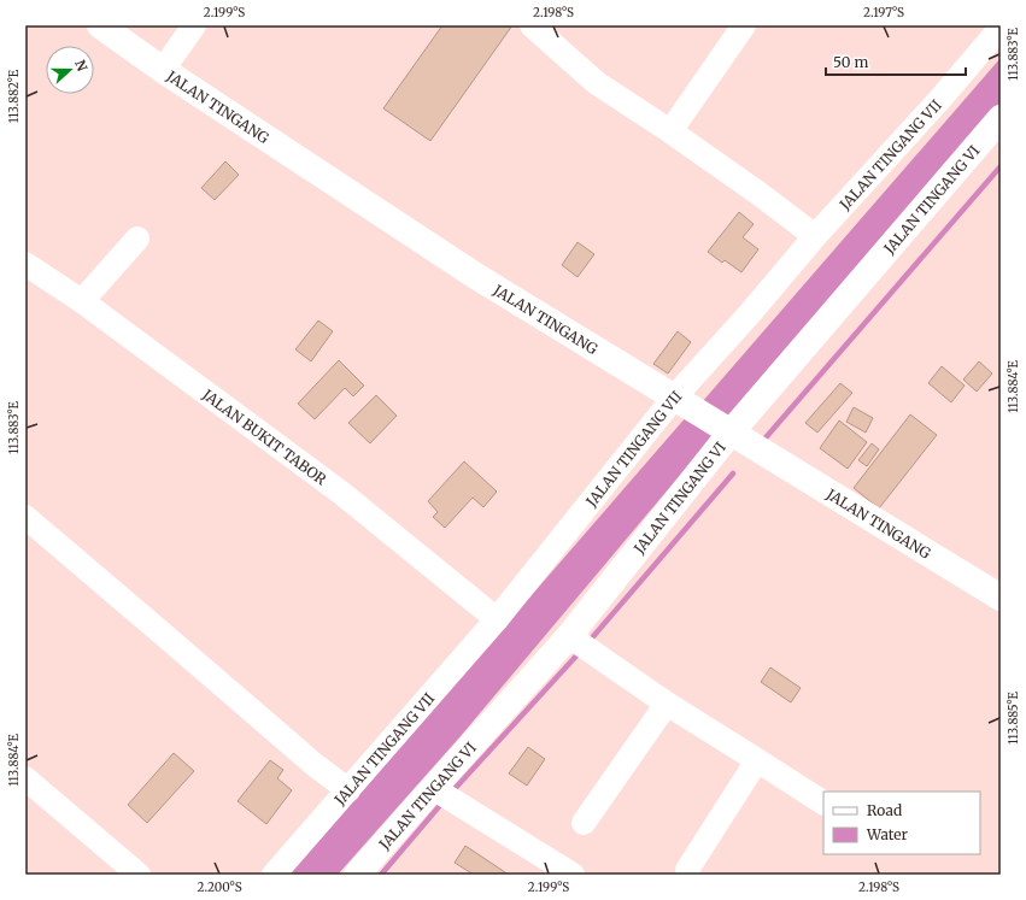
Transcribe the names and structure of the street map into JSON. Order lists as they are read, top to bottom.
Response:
{
  "streets": {
    "main road": ["JALAN TINGANG", "JALAN TINGANG VI"],
    "street": ["JALAN TINGANG VII", "JALAN BUKIT TABOR"]
  },
  "crossings": [
    ["JALAN TINGANG", "JALAN TINGANG VII"],
    ["JALAN TINGANG", "JALAN TINGANG VI"],
    ["JALAN TINGANG VII", "JALAN BUKIT TABOR"]
  ],
  "legend": ["Road", "Water"],
  "scale_bar": "50 m",
  "north": "right",
  "coordinates": [
    "2.199°S",
    "2.198°S",
    "2.197°S",
    "113.883°E",
    "113.882°E",
    "113.884°E",
    "113.885°E",
    "2.200°S"
  ]
}
